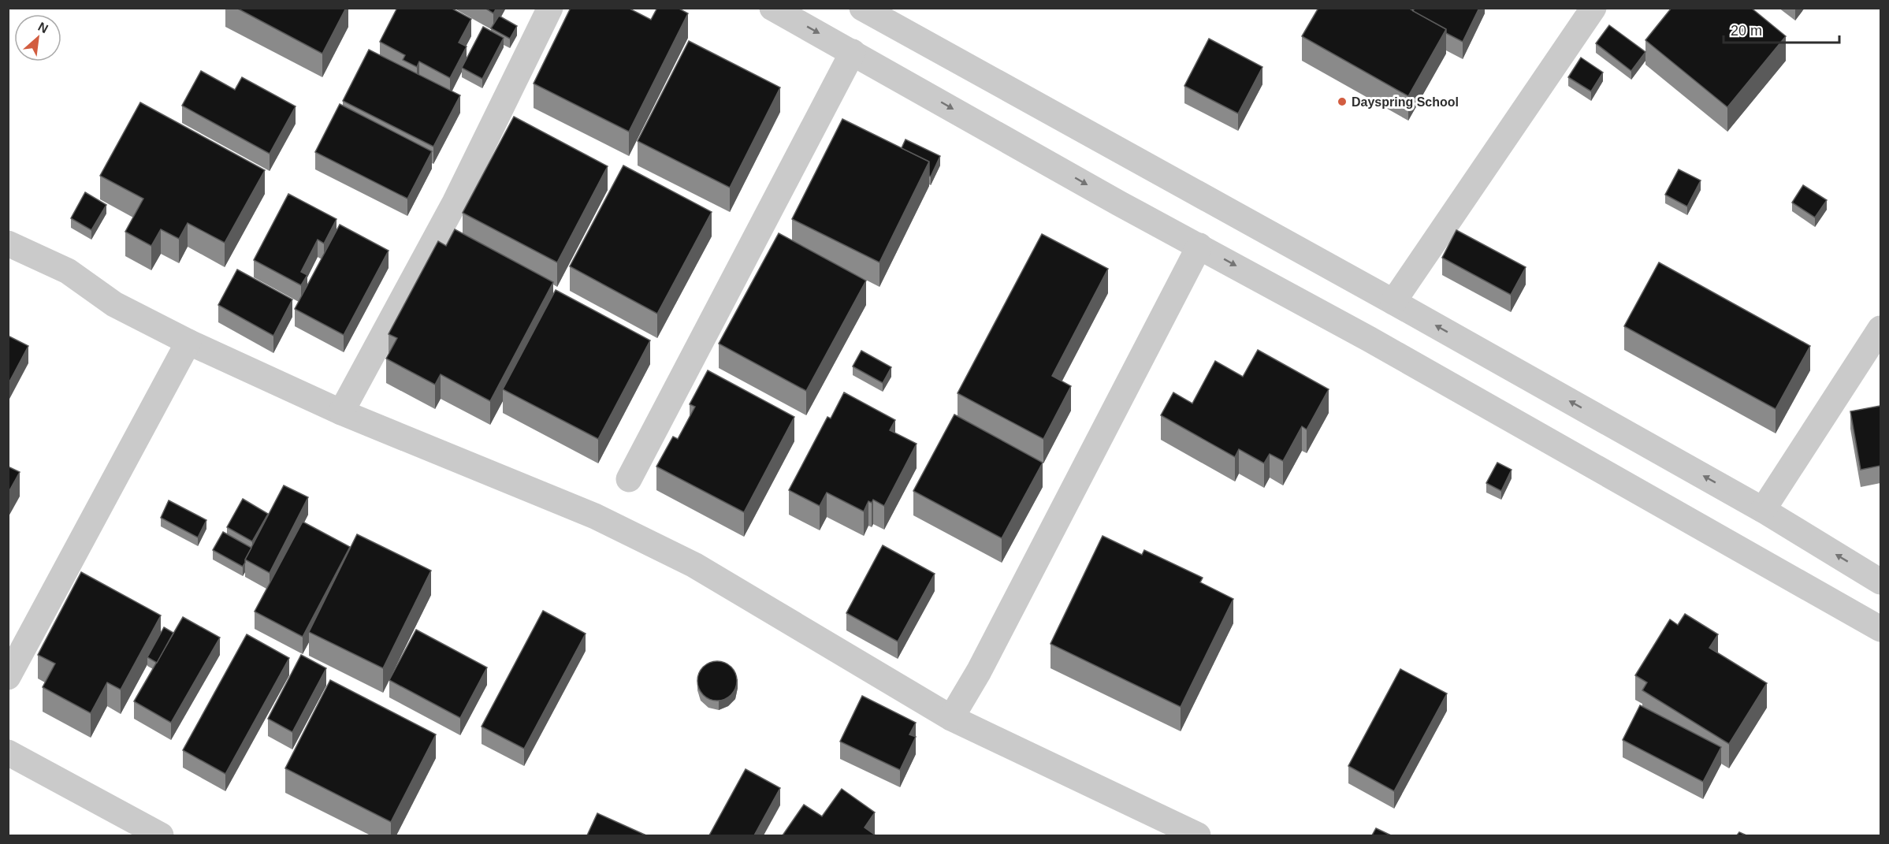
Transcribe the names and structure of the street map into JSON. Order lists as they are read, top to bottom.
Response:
{
  "places": ["Dayspring School"],
  "scale_bar": "20 m",
  "north": "top right"
}
